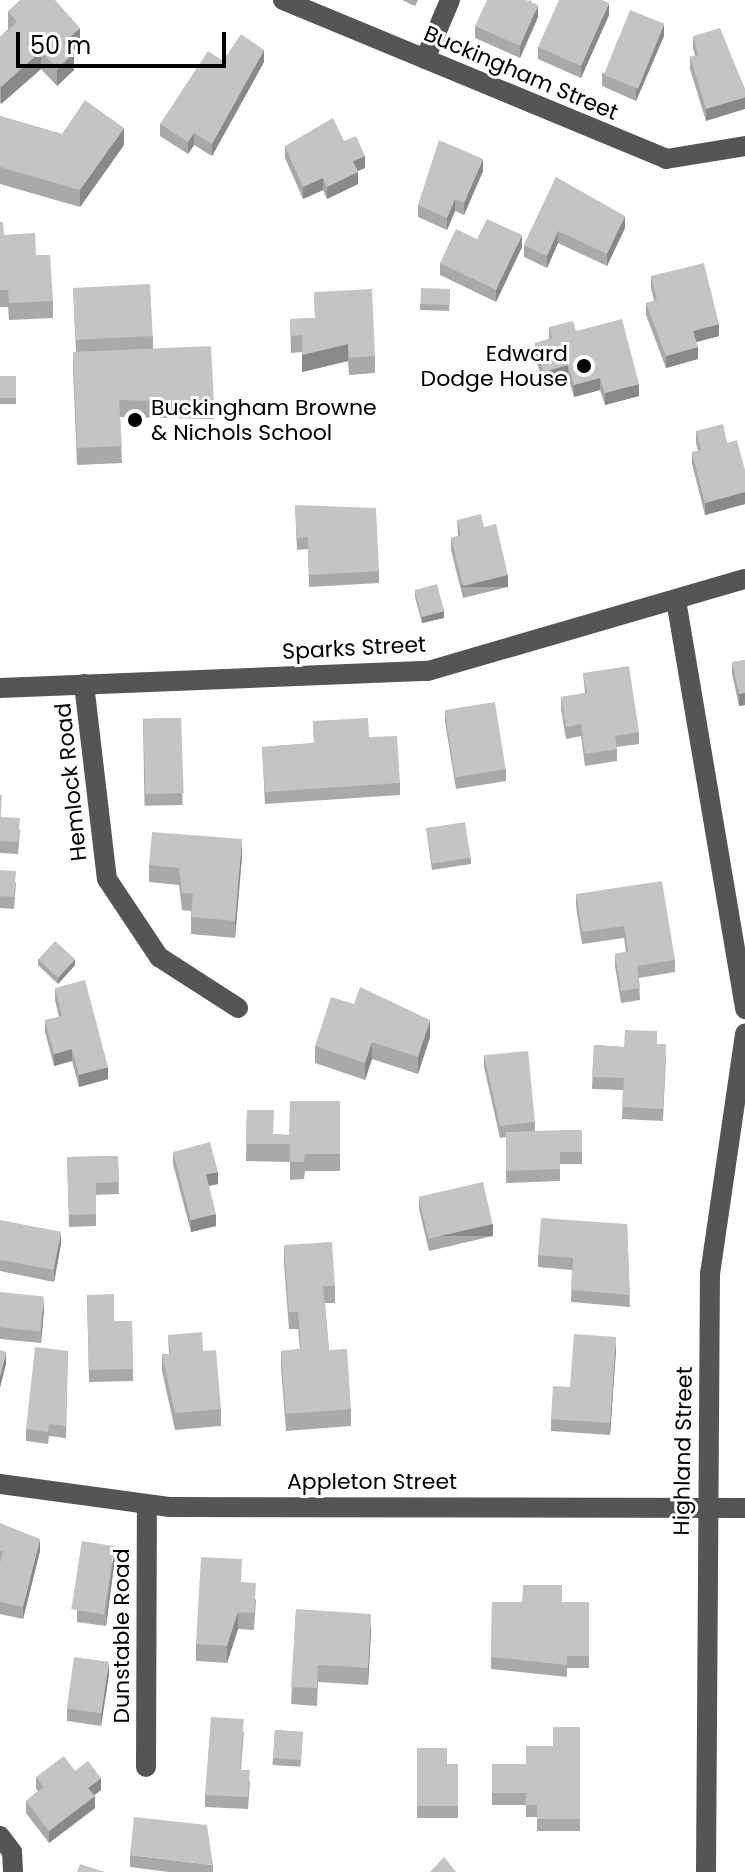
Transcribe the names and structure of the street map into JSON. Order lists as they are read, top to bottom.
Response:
{
  "streets": {
    "street": [
      "Buckingham Street",
      "Sparks Street",
      "Hemlock Road",
      "Highland Street",
      "Appleton Street",
      "Dunstable Road"
    ]
  },
  "crossings": [
    ["Sparks Street", "Hemlock Road"],
    ["Highland Street", "Appleton Street"],
    ["Appleton Street", "Dunstable Road"]
  ],
  "places": ["Edward Dodge House", "Buckingham Browne & Nichols School"],
  "scale_bar": "50 m"
}
